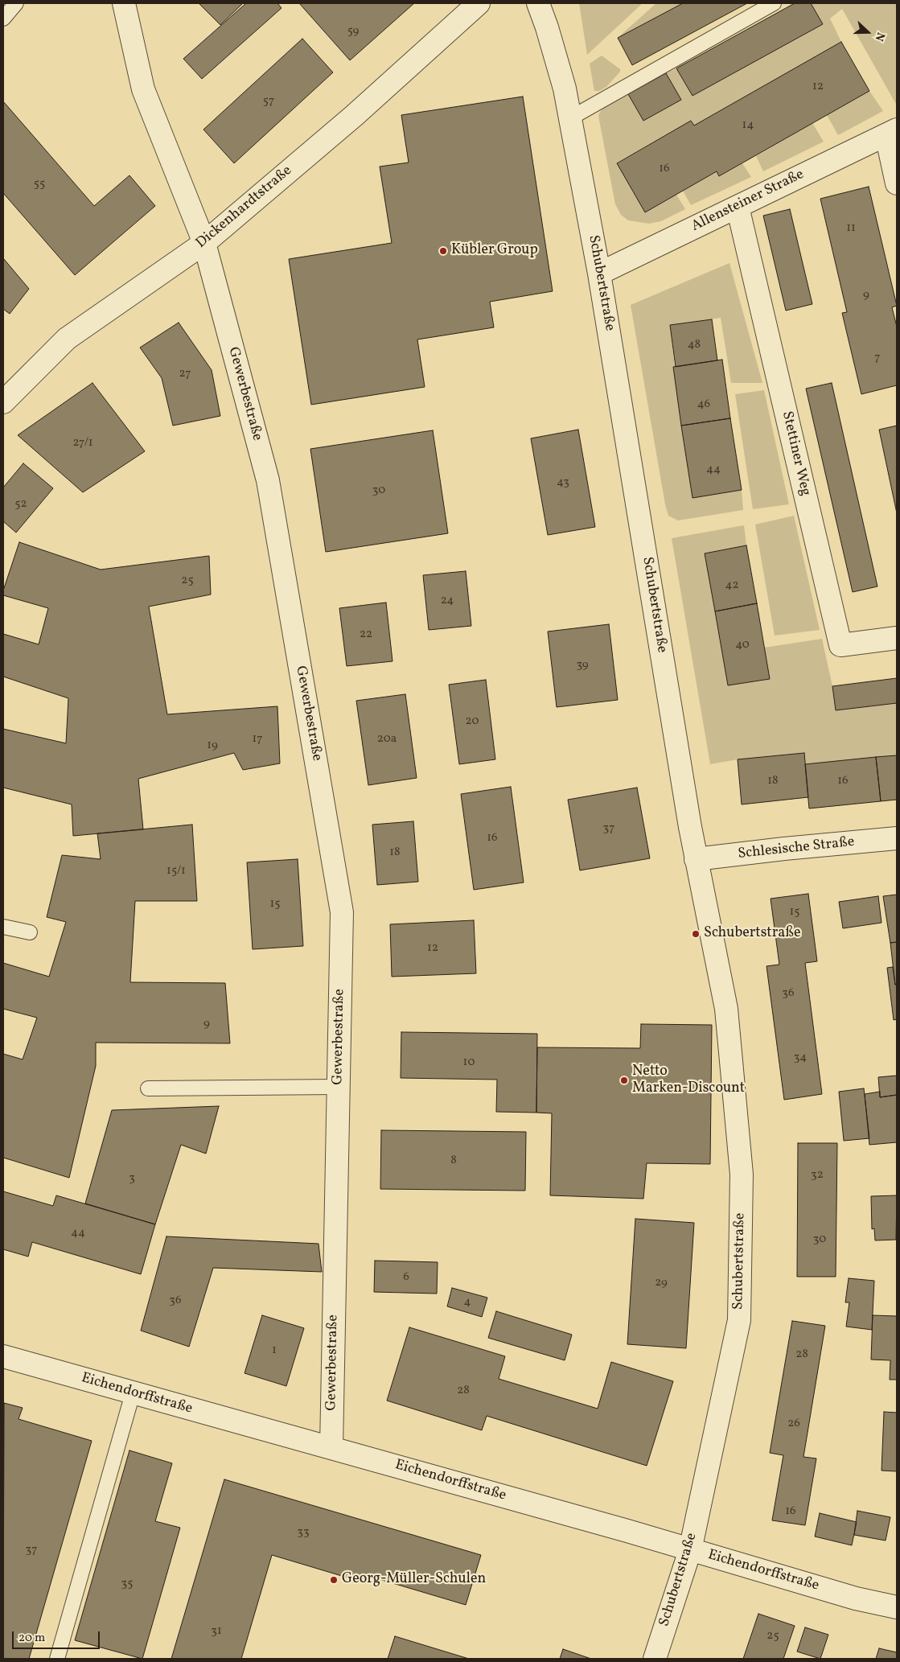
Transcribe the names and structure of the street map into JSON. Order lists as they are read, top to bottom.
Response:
{
  "streets": {
    "street": [
      "Allensteiner Straße",
      "Dickenhardtstraße",
      "Schubertstraße",
      "Gewerbestraße",
      "Stettiner Weg",
      "Schlesische Straße",
      "Eichendorffstraße"
    ]
  },
  "crossings": [
    ["Allensteiner Straße", "Schubertstraße"],
    ["Allensteiner Straße", "Stettiner Weg"],
    ["Dickenhardtstraße", "Gewerbestraße"],
    ["Schubertstraße", "Schlesische Straße"],
    ["Schubertstraße", "Eichendorffstraße"],
    ["Gewerbestraße", "Eichendorffstraße"]
  ],
  "places": [
    "Kübler Group",
    "Schubertstraße",
    "Netto Marken-Discount",
    "Georg-Müller-Schulen"
  ],
  "house_numbers": [
    "59",
    "12",
    "57",
    "14",
    "16",
    "55",
    "11",
    "9",
    "48",
    "7",
    "27",
    "46",
    "27/1",
    "44",
    "43",
    "30",
    "52",
    "25",
    "42",
    "24",
    "22",
    "40",
    "39",
    "20",
    "17",
    "20a",
    "19",
    "18",
    "16",
    "37",
    "16",
    "18",
    "15/1",
    "15",
    "15",
    "12",
    "36",
    "9",
    "34",
    "10",
    "8",
    "32",
    "3",
    "44",
    "30",
    "6",
    "29",
    "36",
    "4",
    "1",
    "28",
    "28",
    "26",
    "16",
    "33",
    "37",
    "35",
    "31",
    "25"
  ],
  "scale_bar": "20 m",
  "north": "right"
}
